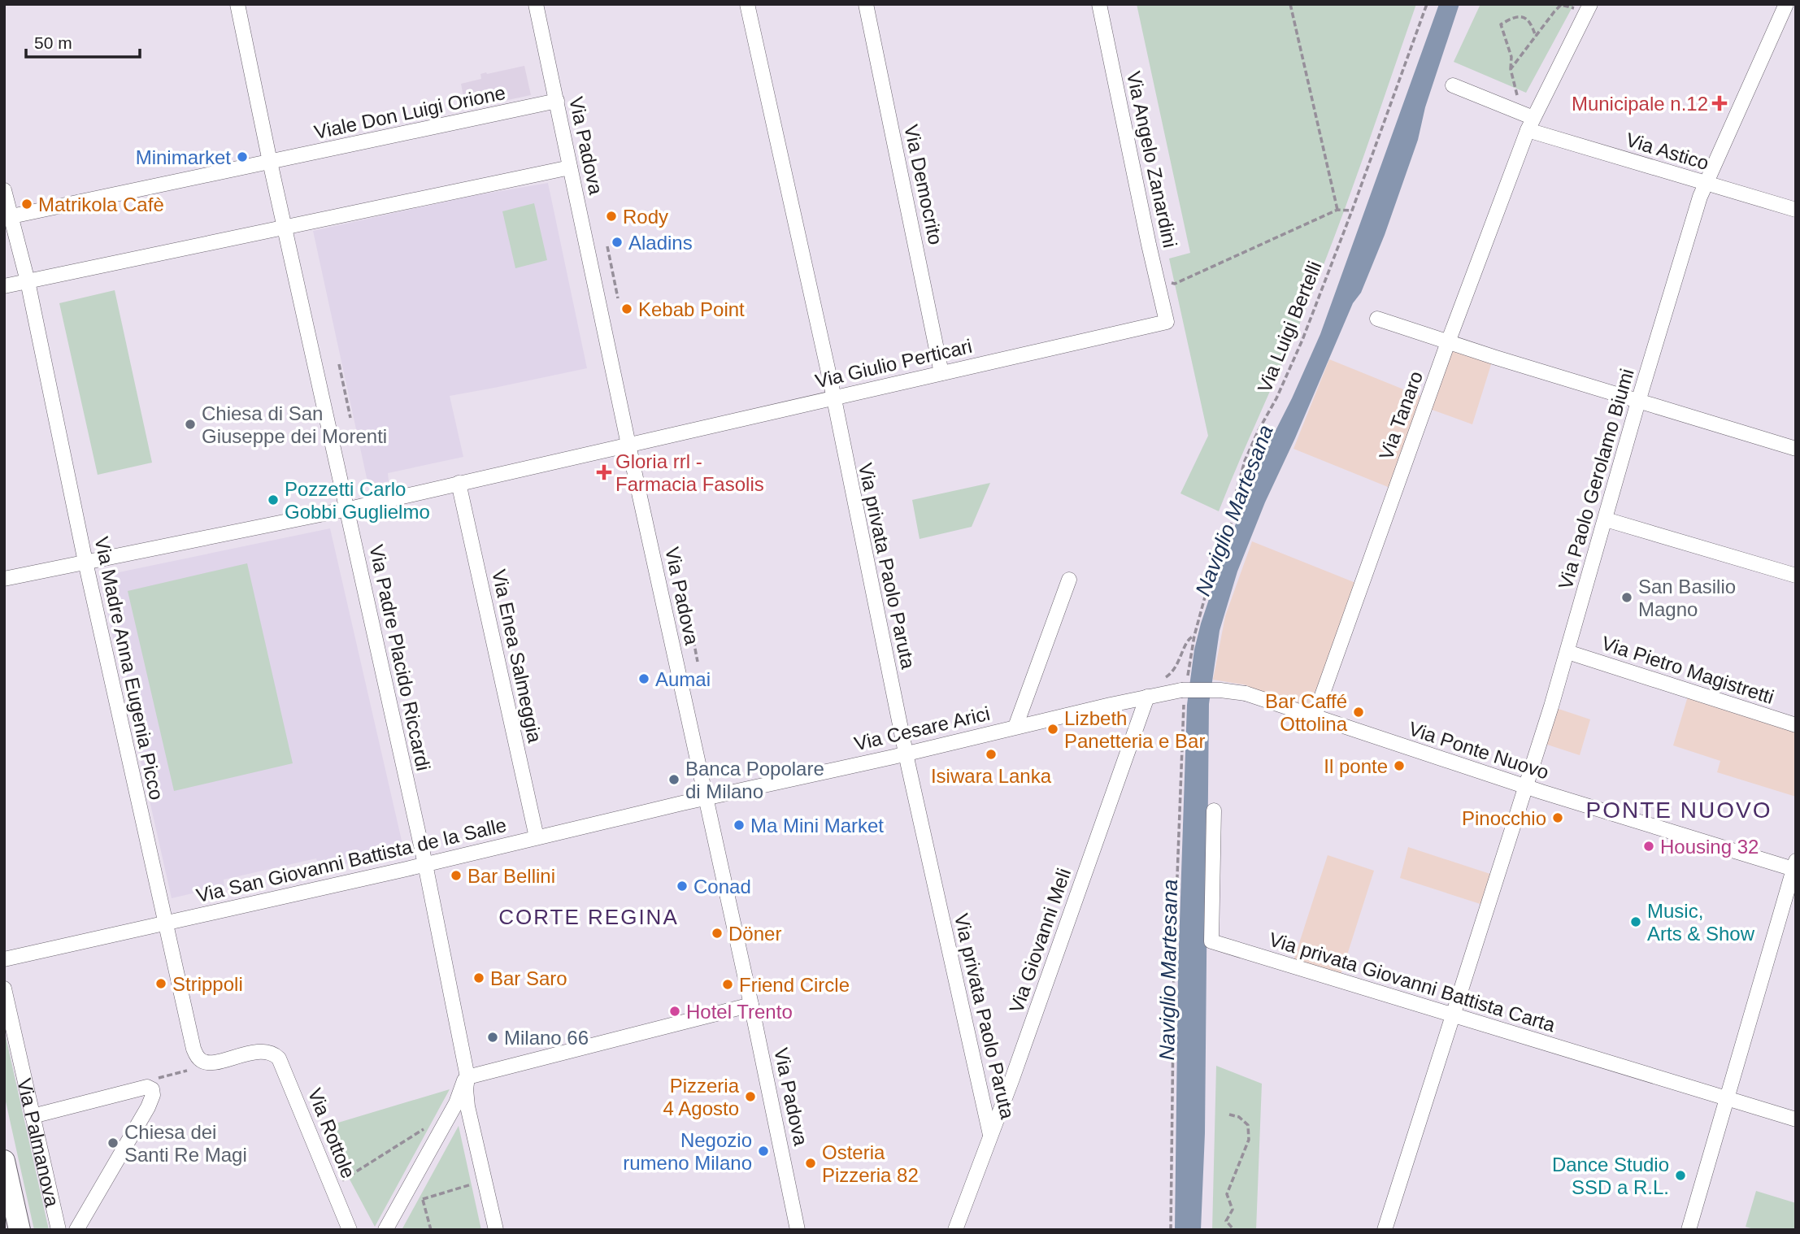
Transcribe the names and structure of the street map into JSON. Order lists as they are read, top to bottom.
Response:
{
  "streets": {
    "highway": ["Via Palmanova"],
    "street": [
      "Viale Don Luigi Orione",
      "Via Padova",
      "Via Astico",
      "Via Angelo Zanardini",
      "Via Democrito",
      "Via Giulio Perticari",
      "Via Tanaro",
      "Via Paolo Gerolamo Biumi",
      "Via privata Paolo Paruta",
      "Via Enea Salmeggia",
      "Via Padre Placido Riccardi",
      "Via Madre Anna Eugenia Picco",
      "Via Pietro Magistretti",
      "Via Cesare Arici",
      "Via Ponte Nuovo",
      "Via San Giovanni Battista de la Salle",
      "Via Giovanni Meli",
      "Via privata Giovanni Battista Carta",
      "Via Rottole"
    ],
    "path": ["Via Luigi Bertelli"]
  },
  "crossings": [
    ["Viale Don Luigi Orione", "Via Padova"],
    ["Via Padova", "Via Giulio Perticari"],
    ["Via Padova", "Via Cesare Arici"],
    ["Via Padova", "Via San Giovanni Battista de la Salle"],
    ["Via Astico", "Via Tanaro"],
    ["Via Astico", "Via Paolo Gerolamo Biumi"],
    ["Via Angelo Zanardini", "Via Giulio Perticari"],
    ["Via Democrito", "Via Giulio Perticari"],
    ["Via Giulio Perticari", "Via privata Paolo Paruta"],
    ["Via Giulio Perticari", "Via Enea Salmeggia"],
    ["Via Giulio Perticari", "Via Padre Placido Riccardi"],
    ["Via Giulio Perticari", "Via Madre Anna Eugenia Picco"],
    ["Via Tanaro", "Via Ponte Nuovo"],
    ["Via Paolo Gerolamo Biumi", "Via Pietro Magistretti"],
    ["Via Paolo Gerolamo Biumi", "Via Ponte Nuovo"],
    ["Via Paolo Gerolamo Biumi", "Via privata Giovanni Battista Carta"],
    ["Via privata Paolo Paruta", "Via Cesare Arici"],
    ["Via privata Paolo Paruta", "Via Giovanni Meli"],
    ["Via Enea Salmeggia", "Via San Giovanni Battista de la Salle"],
    ["Via Padre Placido Riccardi", "Via San Giovanni Battista de la Salle"],
    ["Via Madre Anna Eugenia Picco", "Via San Giovanni Battista de la Salle"],
    ["Via Madre Anna Eugenia Picco", "Via Rottole"],
    ["Via Cesare Arici", "Via Ponte Nuovo"],
    ["Via Cesare Arici", "Via San Giovanni Battista de la Salle"],
    ["Via Cesare Arici", "Via Giovanni Meli"],
    ["Via Ponte Nuovo", "Via Giovanni Meli"]
  ],
  "districts": ["PONTE NUOVO", "CORTE REGINA"],
  "water": ["Naviglio Martesana"],
  "places": {
    "health": ["Municipale n.12", "Gloria rrl - Farmacia Fasolis"],
    "other": [
      "Minimarket",
      "Matrikola Cafè",
      "Rody",
      "Aladins",
      "Kebab Point",
      "Chiesa di San Giuseppe dei Morenti",
      "Pozzetti Carlo Gobbi Guglielmo",
      "San Basilio Magno",
      "Aumai",
      "Bar Caffé Ottolina",
      "Lizbeth Panetteria e Bar",
      "Isiwara Lanka",
      "Il ponte",
      "Banca Popolare di Milano",
      "Pinocchio",
      "Ma Mini Market",
      "Housing 32",
      "Bar Bellini",
      "Conad",
      "Music, Arts & Show",
      "Döner",
      "Bar Saro",
      "Strippoli",
      "Friend Circle",
      "Hotel Trento",
      "Milano 66",
      "Pizzeria 4 Agosto",
      "Chiesa dei Santi Re Magi",
      "Negozio rumeno Milano",
      "Osteria Pizzeria 82",
      "Dance Studio SSD a R.L."
    ]
  },
  "scale_bar": "50 m"
}
